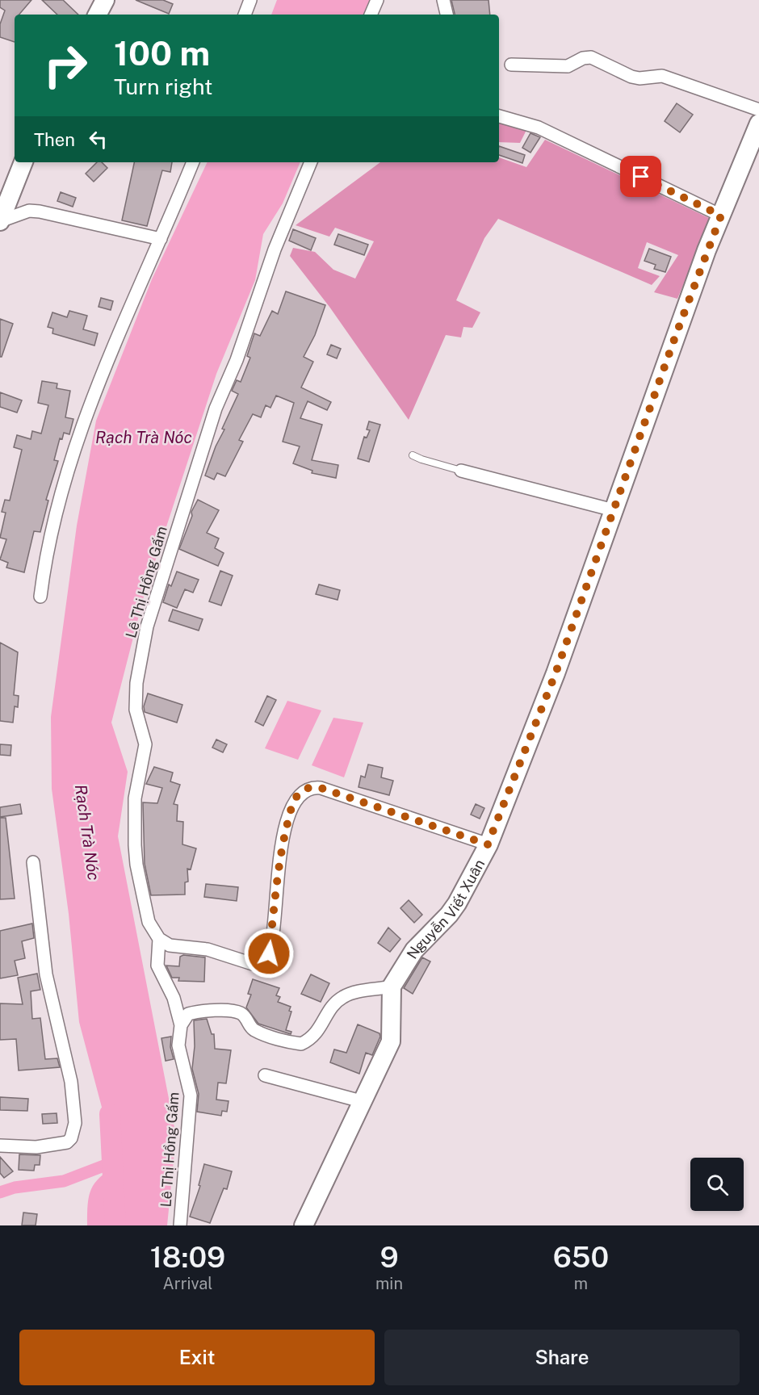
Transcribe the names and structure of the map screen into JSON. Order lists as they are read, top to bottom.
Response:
{
  "streets": {
    "street": ["Lê Thị Hồng Gấm", "Nguyễn Viết Xuân"]
  },
  "water": ["Rạch Trà Nóc"],
  "page": {
    "turn": ["100 m", "Turn right"],
    "then": "Then",
    "eta": [
      "18:09",
      "Arrival",
      "9",
      "min",
      "650",
      "m"
    ],
    "buttons": ["Exit", "Share"]
  }
}
